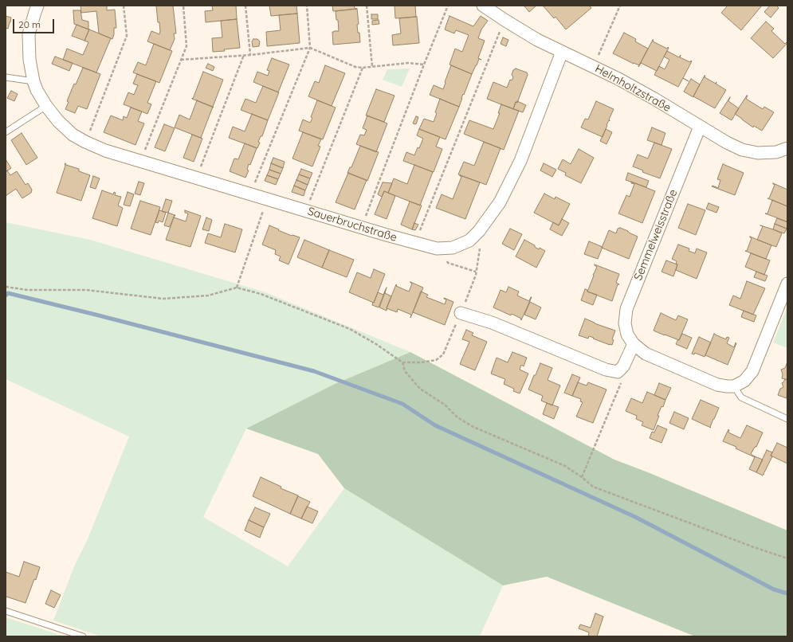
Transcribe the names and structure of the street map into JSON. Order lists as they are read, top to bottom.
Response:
{
  "streets": {
    "street": ["Helmholtzstraße", "Sauerbruchstraße", "Semmelweisstraße"]
  },
  "crossings": [
    ["Helmholtzstraße", "Sauerbruchstraße"],
    ["Helmholtzstraße", "Semmelweisstraße"]
  ],
  "scale_bar": "20 m"
}
